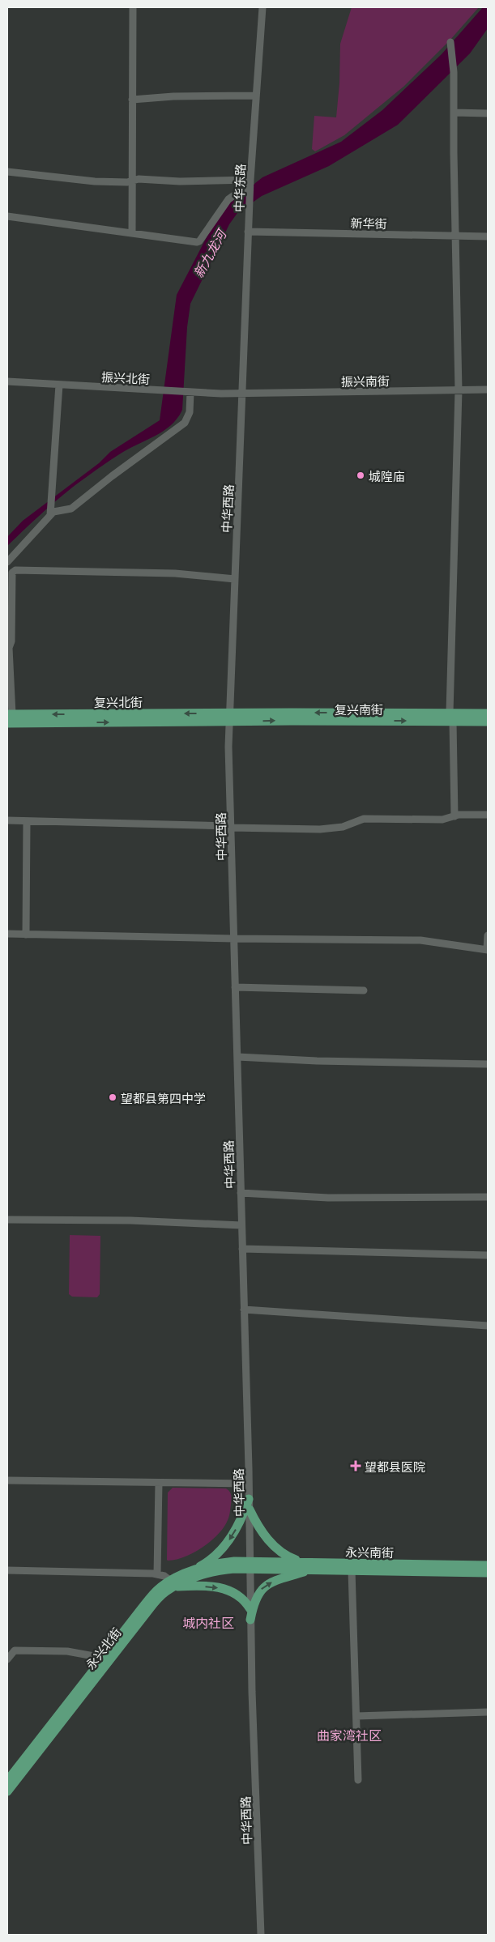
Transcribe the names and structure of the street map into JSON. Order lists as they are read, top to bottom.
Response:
{
  "streets": {
    "main road": [
      "复兴北街",
      "复兴南街",
      "永兴南街",
      "永兴北街"
    ],
    "street": [
      "中华东路",
      "新华街",
      "振兴北街",
      "振兴南街",
      "中华西路"
    ]
  },
  "crossings": [
    ["中华东路", "新华街"],
    ["中华东路", "振兴北街"],
    ["中华东路", "振兴南街"],
    ["中华东路", "中华西路"],
    ["振兴北街", "振兴南街"],
    ["振兴北街", "中华西路"],
    ["振兴南街", "中华西路"],
    ["中华西路", "复兴北街"],
    ["中华西路", "复兴南街"],
    ["中华西路", "永兴南街"],
    ["中华西路", "永兴北街"],
    ["复兴北街", "复兴南街"],
    ["永兴南街", "永兴北街"]
  ],
  "districts": ["城内社区", "曲家湾社区"],
  "water": ["新九龙河"],
  "places": {
    "other": ["城隍庙", "望都县第四中学"],
    "health": ["望都县医院"]
  }
}
